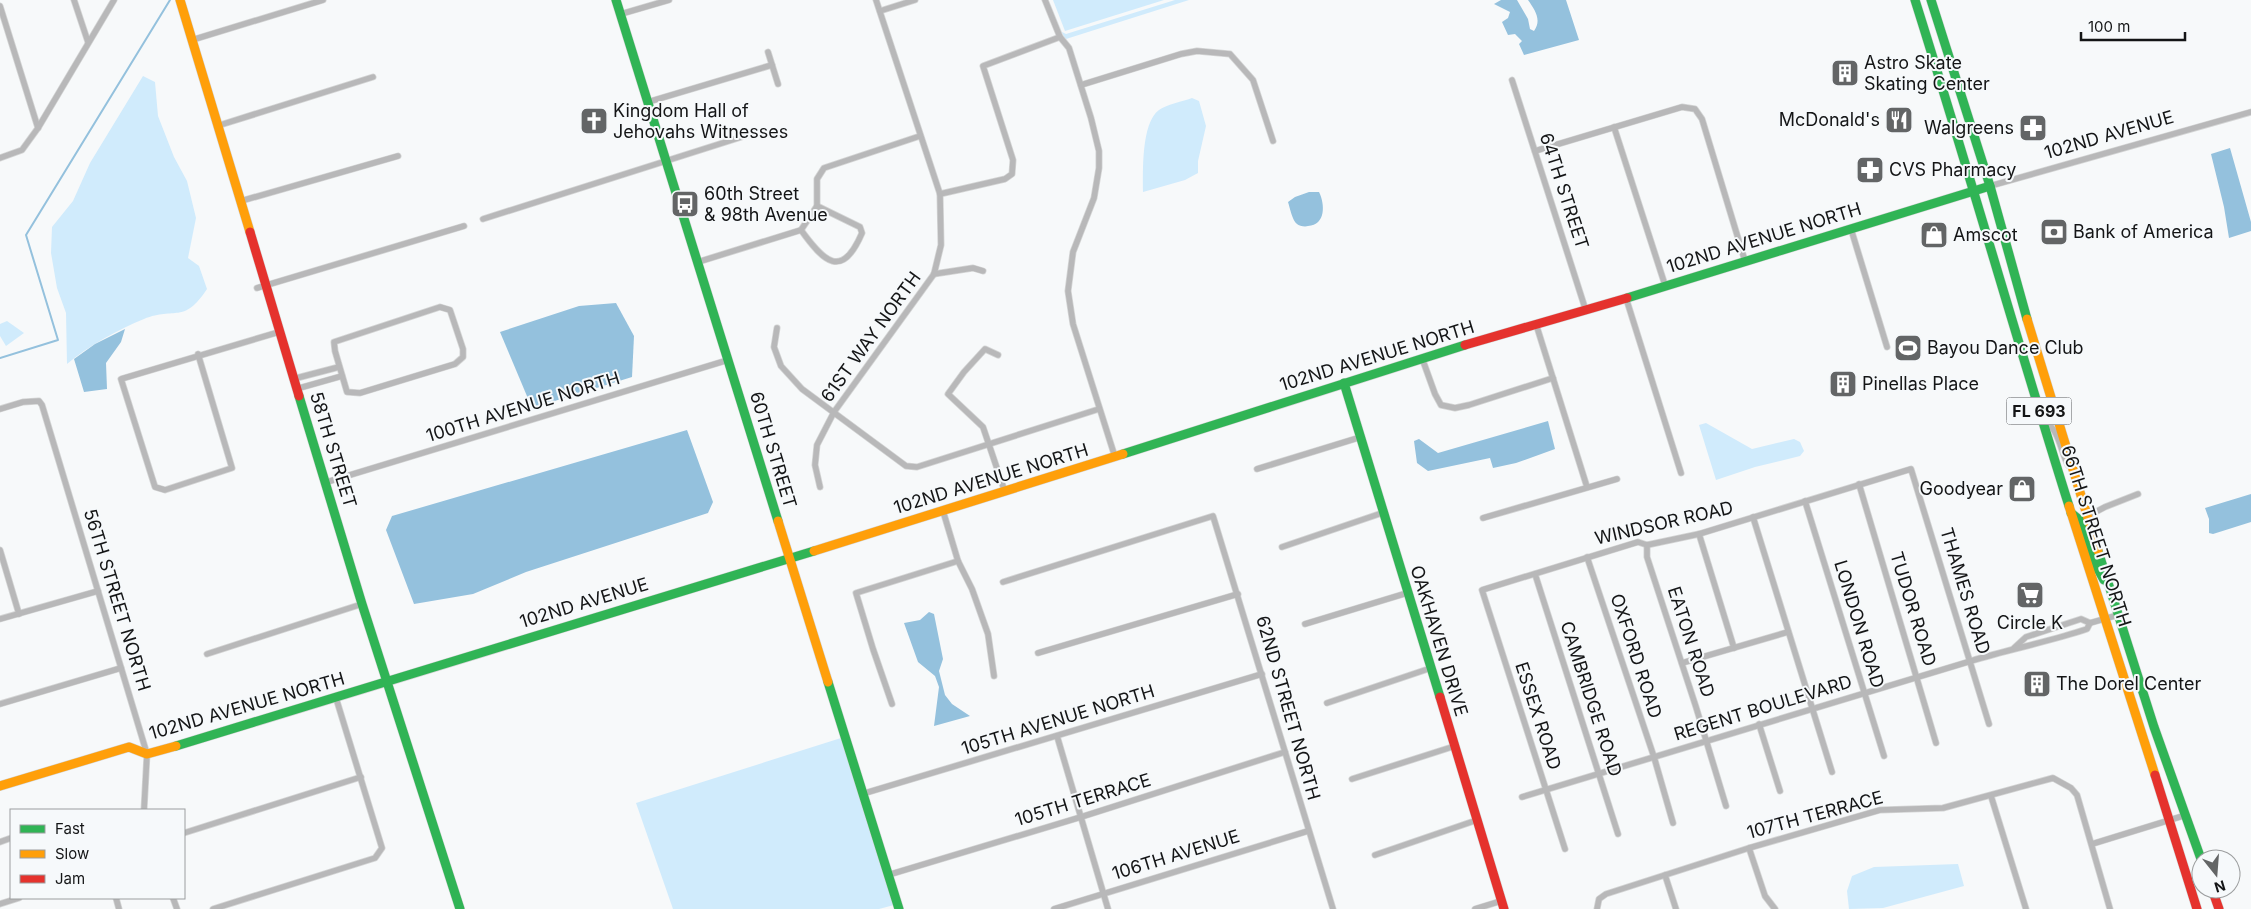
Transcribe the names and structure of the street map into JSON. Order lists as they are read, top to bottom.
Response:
{
  "streets": {
    "street": [
      "102ND AVENUE",
      "64TH STREET",
      "102ND AVENUE NORTH",
      "61ST WAY NORTH",
      "100TH AVENUE NORTH",
      "FL 693",
      "58TH STREET",
      "60TH STREET",
      "WINDSOR ROAD",
      "66TH STREET NORTH",
      "THAMES ROAD",
      "56TH STREET NORTH",
      "TUDOR ROAD",
      "LONDON ROAD",
      "OAKHAVEN DRIVE",
      "EATON ROAD",
      "OXFORD ROAD",
      "CAMBRIDGE ROAD",
      "62ND STREET NORTH",
      "REGENT BOULEVARD",
      "ESSEX ROAD",
      "105TH AVENUE NORTH",
      "105TH TERRACE",
      "107TH TERRACE",
      "106TH AVENUE"
    ]
  },
  "crossings": [
    ["102ND AVENUE", "102ND AVENUE NORTH"],
    ["102ND AVENUE", "58TH STREET"],
    ["102ND AVENUE", "60TH STREET"],
    ["102ND AVENUE", "66TH STREET NORTH"],
    ["64TH STREET", "102ND AVENUE NORTH"],
    ["102ND AVENUE NORTH", "58TH STREET"],
    ["102ND AVENUE NORTH", "60TH STREET"],
    ["102ND AVENUE NORTH", "66TH STREET NORTH"],
    ["102ND AVENUE NORTH", "56TH STREET NORTH"],
    ["102ND AVENUE NORTH", "OAKHAVEN DRIVE"],
    ["100TH AVENUE NORTH", "58TH STREET"],
    ["100TH AVENUE NORTH", "60TH STREET"],
    ["60TH STREET", "105TH AVENUE NORTH"],
    ["60TH STREET", "105TH TERRACE"],
    ["WINDSOR ROAD", "THAMES ROAD"],
    ["WINDSOR ROAD", "TUDOR ROAD"],
    ["WINDSOR ROAD", "LONDON ROAD"],
    ["WINDSOR ROAD", "EATON ROAD"],
    ["WINDSOR ROAD", "OXFORD ROAD"],
    ["WINDSOR ROAD", "CAMBRIDGE ROAD"],
    ["WINDSOR ROAD", "ESSEX ROAD"],
    ["66TH STREET NORTH", "REGENT BOULEVARD"],
    ["THAMES ROAD", "REGENT BOULEVARD"],
    ["TUDOR ROAD", "REGENT BOULEVARD"],
    ["LONDON ROAD", "REGENT BOULEVARD"],
    ["EATON ROAD", "REGENT BOULEVARD"],
    ["OXFORD ROAD", "REGENT BOULEVARD"],
    ["CAMBRIDGE ROAD", "REGENT BOULEVARD"],
    ["62ND STREET NORTH", "105TH AVENUE NORTH"],
    ["62ND STREET NORTH", "105TH TERRACE"],
    ["62ND STREET NORTH", "106TH AVENUE"],
    ["REGENT BOULEVARD", "ESSEX ROAD"]
  ],
  "places": {
    "building": ["Astro Skate Skating Center", "Pinellas Place", "The Dorel Center"],
    "restaurant": ["McDonald's"],
    "church": ["Kingdom Hall of Jehovahs Witnesses"],
    "pharmacy": ["Walgreens", "CVS Pharmacy"],
    "bus stop": ["60th Street & 98th Avenue"],
    "bank": ["Bank of America"],
    "shop": ["Amscot", "Goodyear"],
    "sports": ["Bayou Dance Club"],
    "supermarket": ["Circle K"]
  },
  "legend": ["Fast", "Slow", "Jam"],
  "scale_bar": "100 m",
  "north": "bottom"
}
